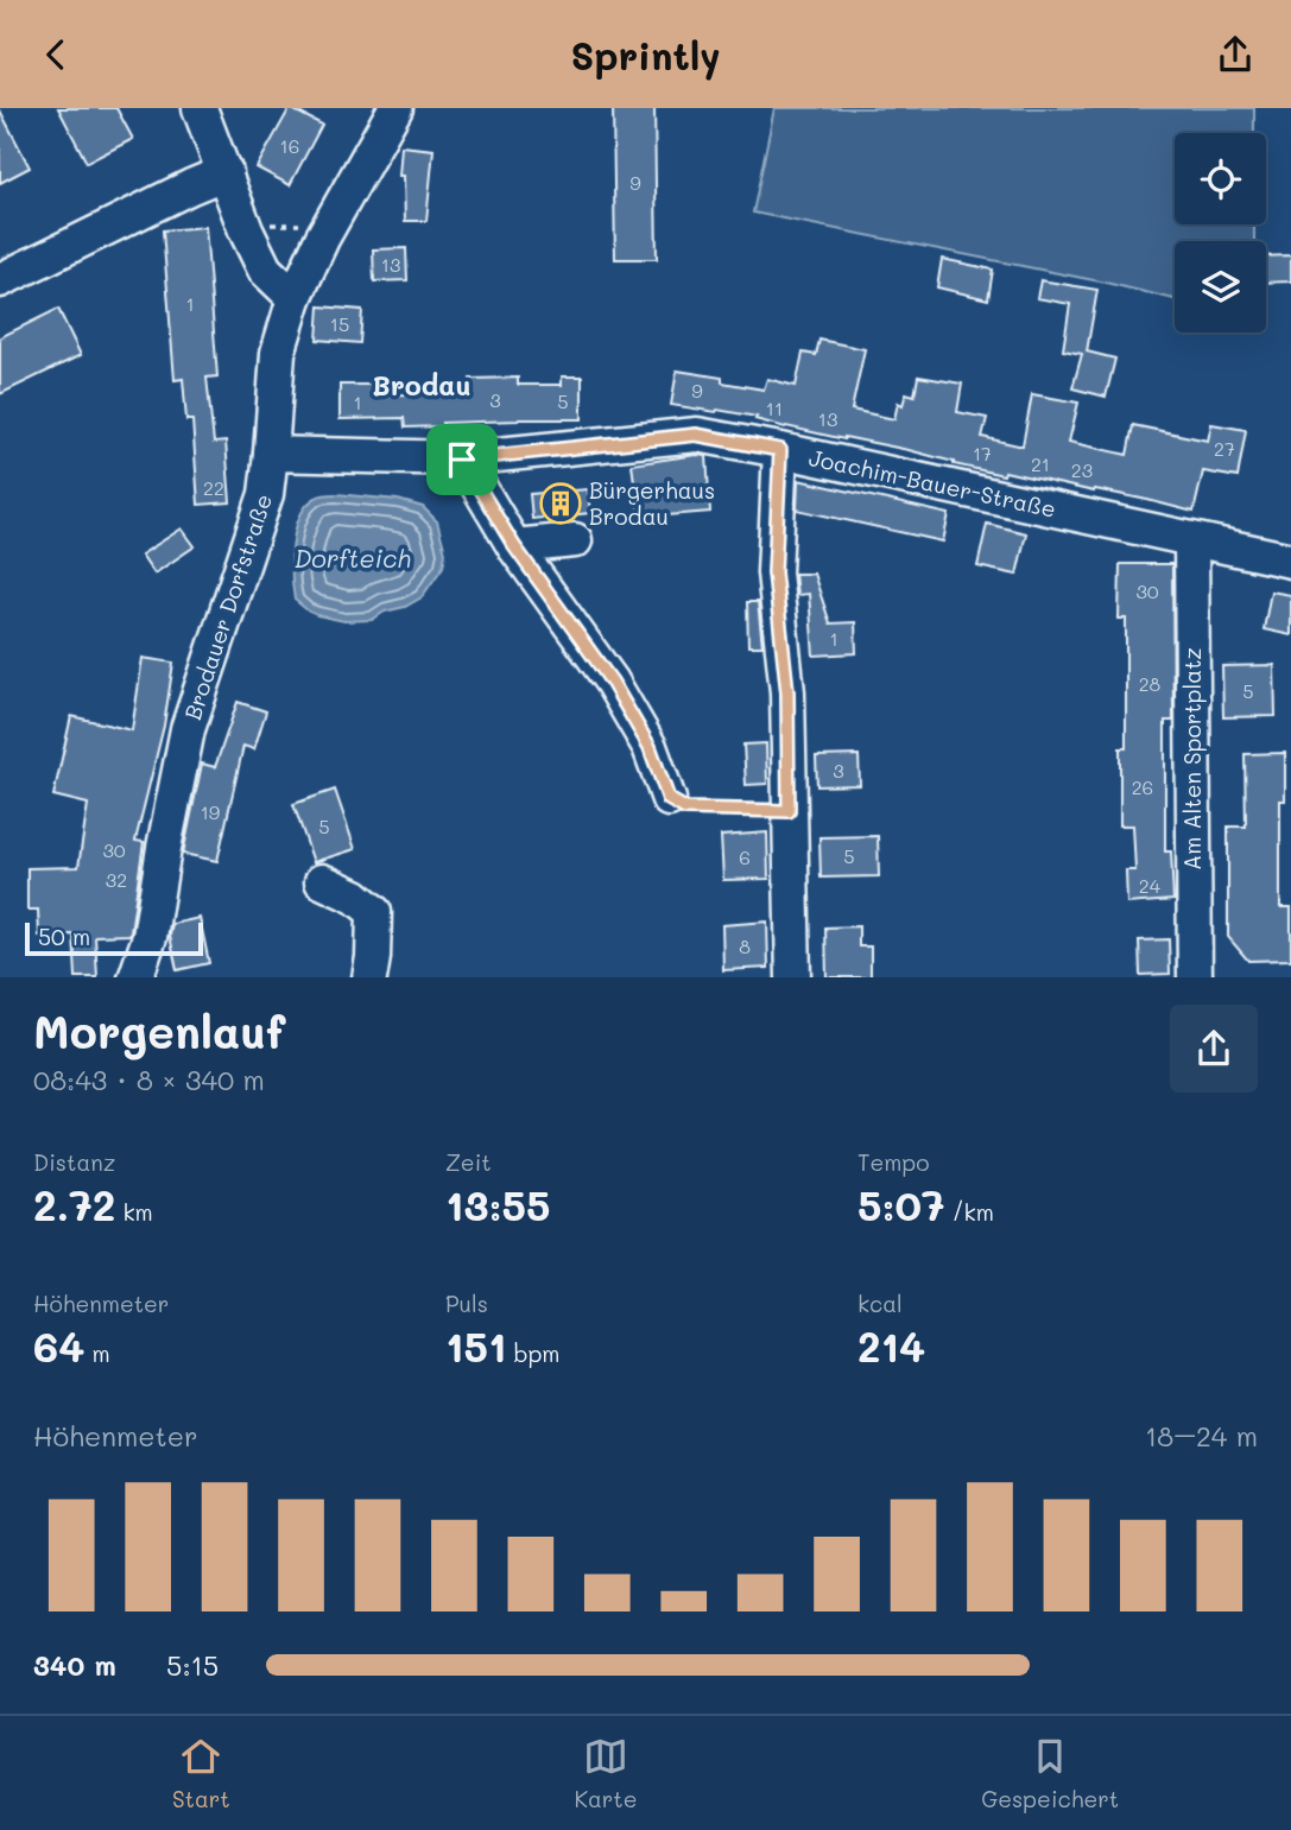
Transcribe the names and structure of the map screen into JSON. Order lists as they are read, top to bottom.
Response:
{
  "streets": {
    "street": ["Joachim-Bauer-Straße", "Brodauer Dorfstraße", "Am Alten Sportplatz"]
  },
  "crossings": [
    ["Joachim-Bauer-Straße", "Brodauer Dorfstraße"],
    ["Joachim-Bauer-Straße", "Am Alten Sportplatz"]
  ],
  "districts": ["Brodau"],
  "water": ["Dorfteich"],
  "places": {
    "building": ["Bürgerhaus Brodau"]
  },
  "house_numbers": [
    "16",
    "9",
    "13",
    "1",
    "15",
    "9",
    "3",
    "5",
    "1",
    "11",
    "13",
    "27",
    "17",
    "21",
    "23",
    "22",
    "30",
    "1",
    "28",
    "5",
    "3",
    "26",
    "19",
    "5",
    "30",
    "5",
    "6",
    "32",
    "24",
    "8"
  ],
  "scale_bar": "50 m",
  "page": {
    "header": "Sprintly",
    "scale": "50 m",
    "heading": ["Morgenlauf", "08:43 · 8 × 340 m"],
    "stats": [
      ["Distanz", "2.72 km"],
      ["Zeit", "13:55"],
      ["Tempo", "5:07 /km"],
      ["Höhenmeter", "64 m"],
      ["Puls", "151 bpm"],
      ["kcal", "214"]
    ],
    "chart": ["Höhenmeter", "18–24 m"],
    "list": [
      {
        "name": "340 m",
        "note": "5:15"
      }
    ],
    "tabs": ["Start", "Karte", "Gespeichert"]
  }
}
